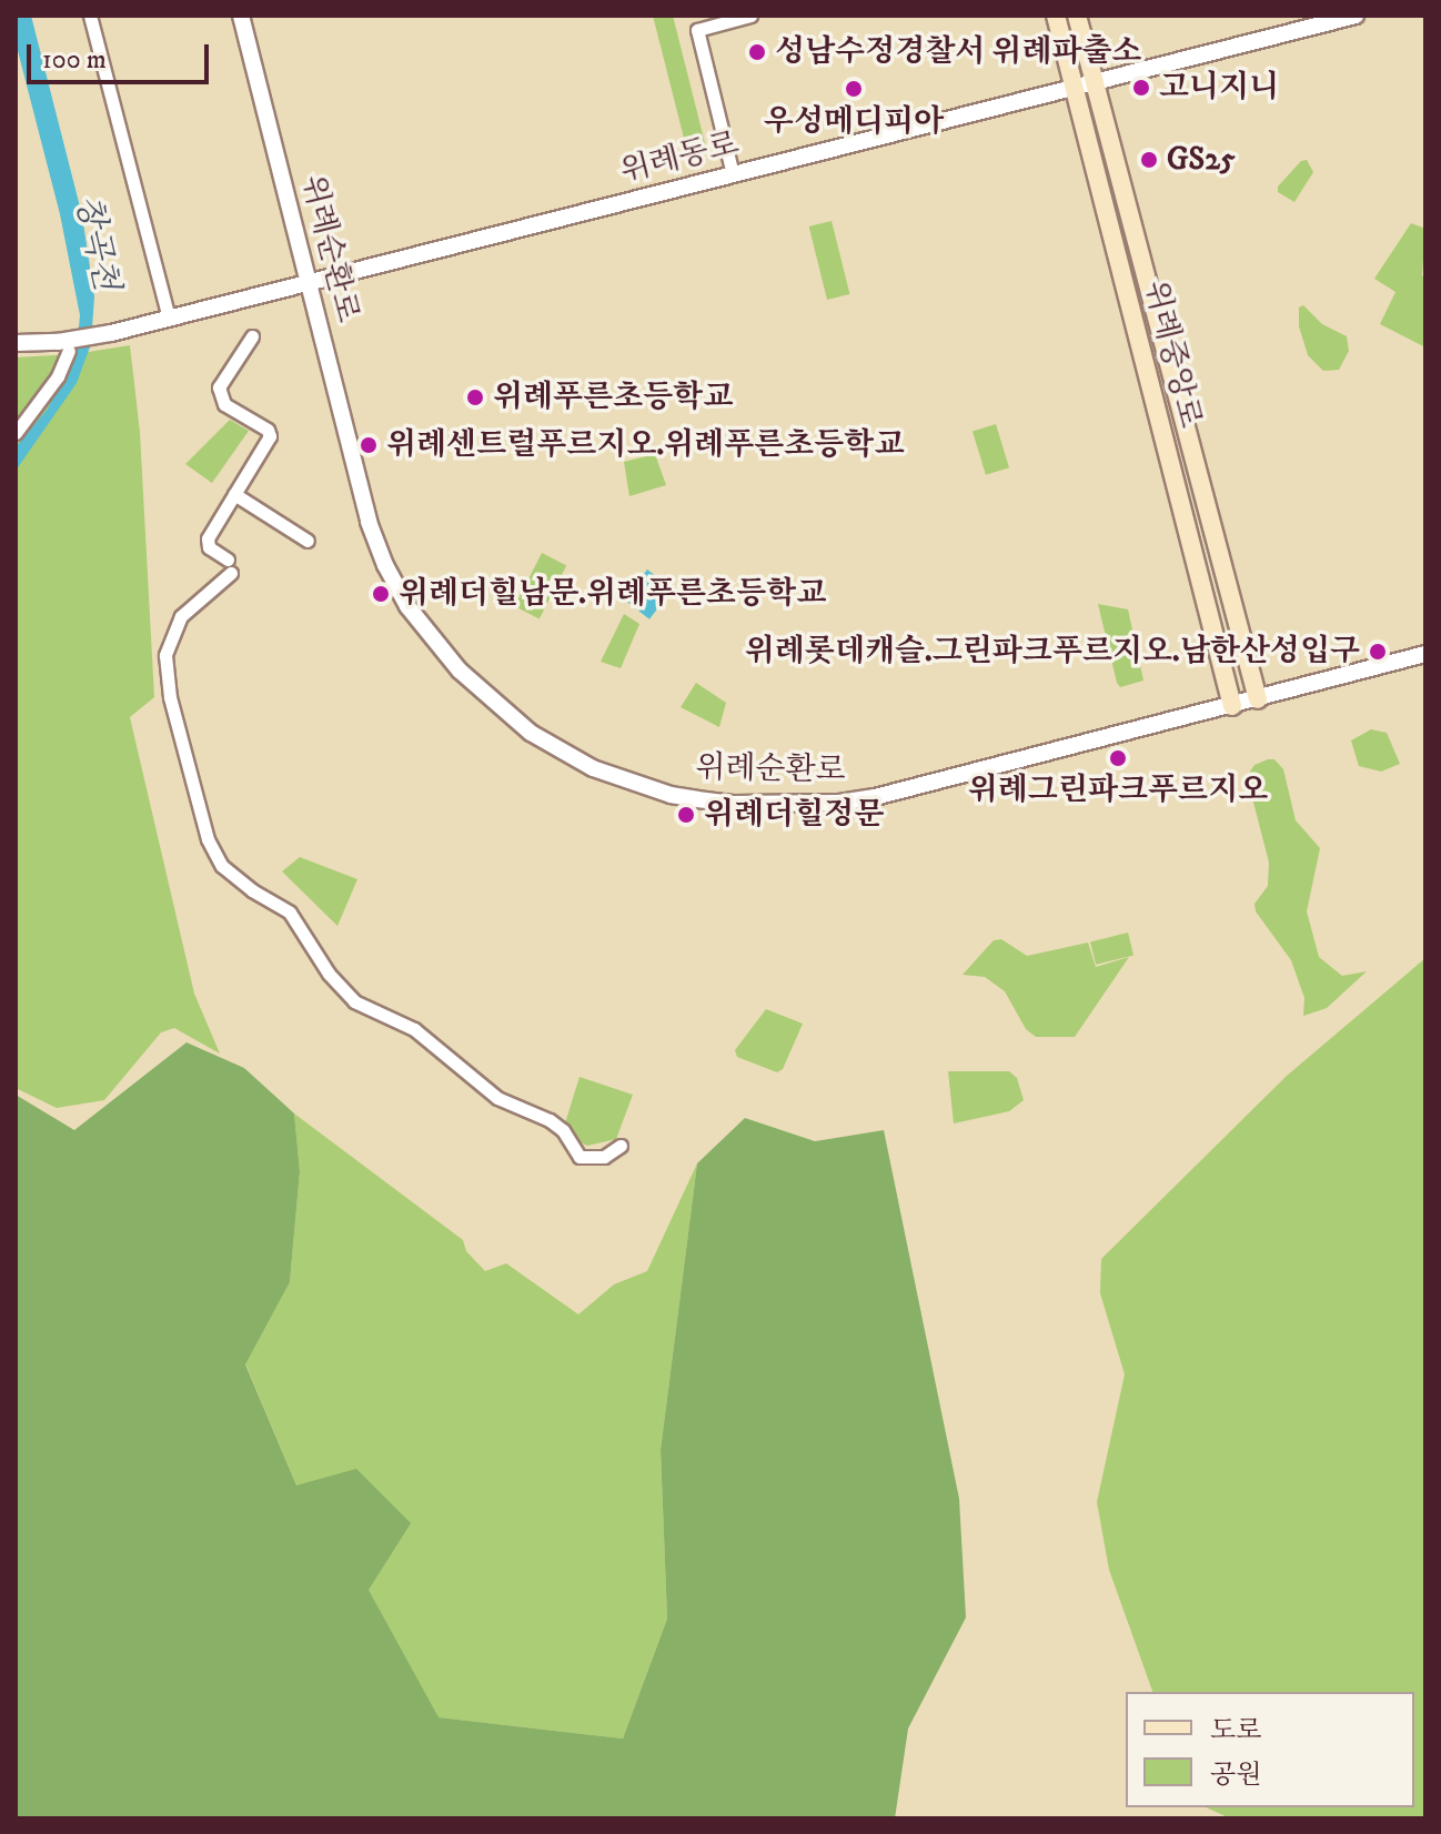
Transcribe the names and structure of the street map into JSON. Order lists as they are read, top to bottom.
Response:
{
  "streets": {
    "main road": ["위례중앙로"],
    "street": ["위례동로", "위례순환로"]
  },
  "crossings": [
    ["위례동로", "위례순환로"],
    ["위례동로", "위례중앙로"],
    ["위례순환로", "위례중앙로"]
  ],
  "water": ["창곡천"],
  "places": [
    "성남수정경찰서 위례파출소",
    "고니지니",
    "우성메디피아",
    "GS25",
    "위례푸른초등학교",
    "위례센트럴푸르지오.위례푸른초등학교",
    "위례더힐남문.위례푸른초등학교",
    "위례롯데캐슬.그린파크푸르지오.남한산성입구",
    "위례그린파크푸르지오",
    "위례더힐정문"
  ],
  "legend": ["도로", "공원"],
  "scale_bar": "100 m"
}
